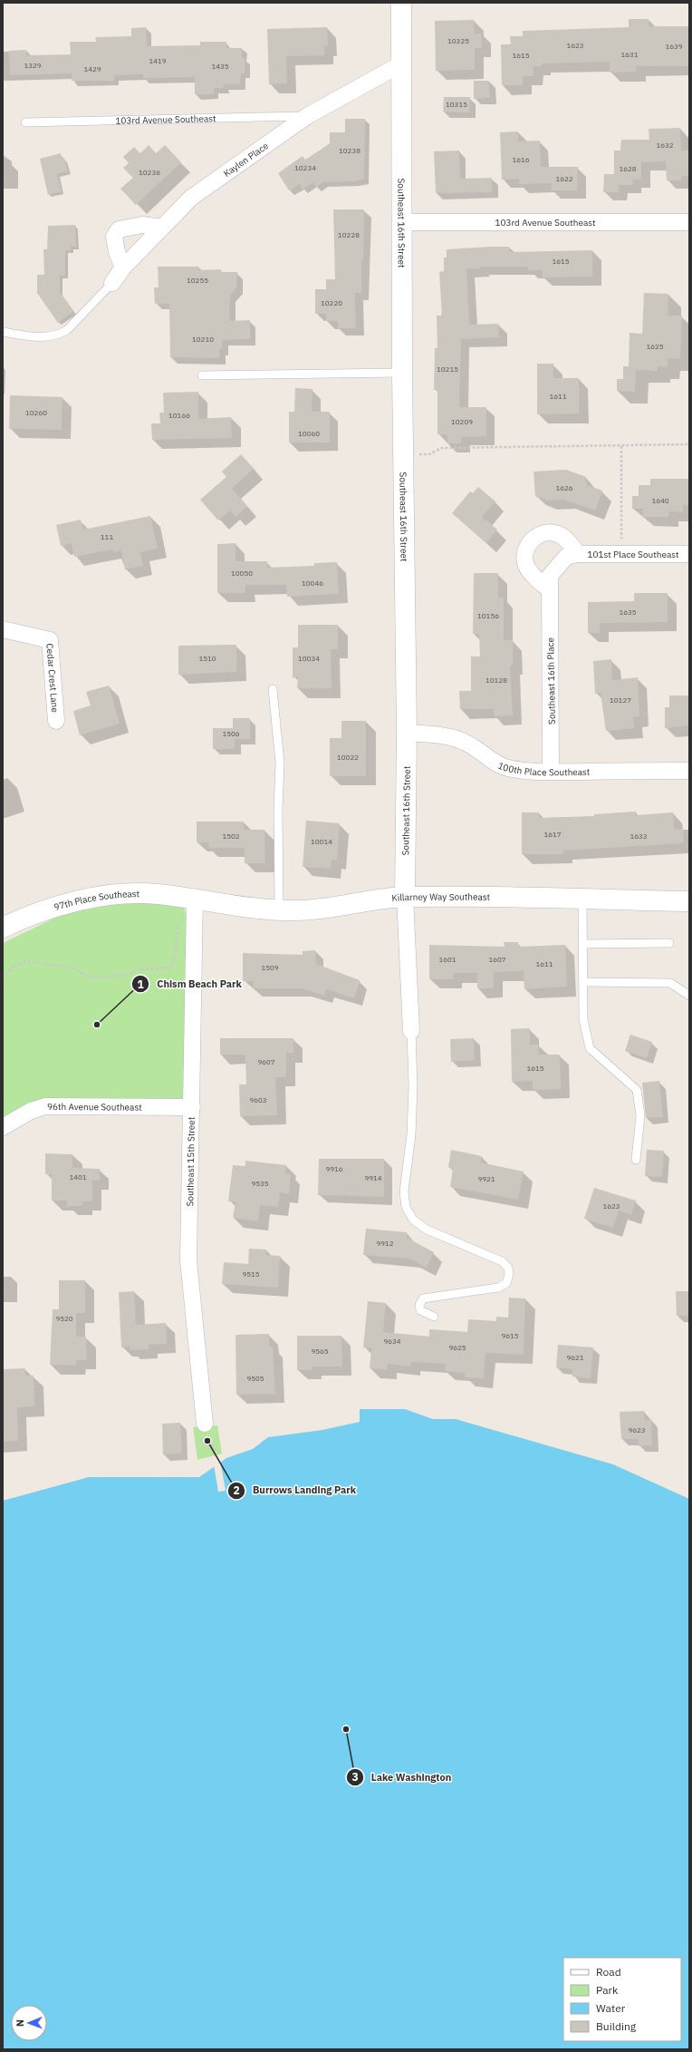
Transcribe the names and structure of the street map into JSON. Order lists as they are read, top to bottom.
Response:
{
  "streets": {
    "street": [
      "103rd Avenue Southeast",
      "Kaylen Place",
      "Southeast 16th Street",
      "101st Place Southeast",
      "Cedar Crest Lane",
      "Southeast 16th Place",
      "100th Place Southeast",
      "Killarney Way Southeast",
      "97th Place Southeast",
      "96th Avenue Southeast",
      "Southeast 15th Street"
    ]
  },
  "crossings": [
    ["103rd Avenue Southeast", "Kaylen Place"],
    ["103rd Avenue Southeast", "Southeast 16th Street"],
    ["Kaylen Place", "Southeast 16th Street"],
    ["Southeast 16th Street", "100th Place Southeast"],
    ["Southeast 16th Street", "Killarney Way Southeast"],
    ["101st Place Southeast", "Southeast 16th Place"],
    ["Southeast 16th Place", "100th Place Southeast"],
    ["Killarney Way Southeast", "97th Place Southeast"],
    ["Killarney Way Southeast", "Southeast 15th Street"],
    ["97th Place Southeast", "Southeast 15th Street"],
    ["96th Avenue Southeast", "Southeast 15th Street"]
  ],
  "places": ["Chism Beach Park", "Burrows Landing Park", "Lake Washington"],
  "house_numbers": [
    "10325",
    "1623",
    "1639",
    "1631",
    "1615",
    "1419",
    "1329",
    "1435",
    "1429",
    "10315",
    "1632",
    "10238",
    "1616",
    "10234",
    "1628",
    "10236",
    "1622",
    "10228",
    "1615",
    "10255",
    "10220",
    "10210",
    "1625",
    "10215",
    "1611",
    "10260",
    "10166",
    "10209",
    "10060",
    "1626",
    "1640",
    "111",
    "10050",
    "10046",
    "1635",
    "10156",
    "1510",
    "10034",
    "10128",
    "10127",
    "1506",
    "10022",
    "1617",
    "1502",
    "1633",
    "10014",
    "1601",
    "1607",
    "1611",
    "1509",
    "9607",
    "1615",
    "9603",
    "9916",
    "1401",
    "9914",
    "9921",
    "9535",
    "1623",
    "9912",
    "9515",
    "9520",
    "9615",
    "9634",
    "9625",
    "9565",
    "9621",
    "9505",
    "9623"
  ],
  "legend": [
    "Road",
    "Park",
    "Water",
    "Building"
  ],
  "north": "left"
}
